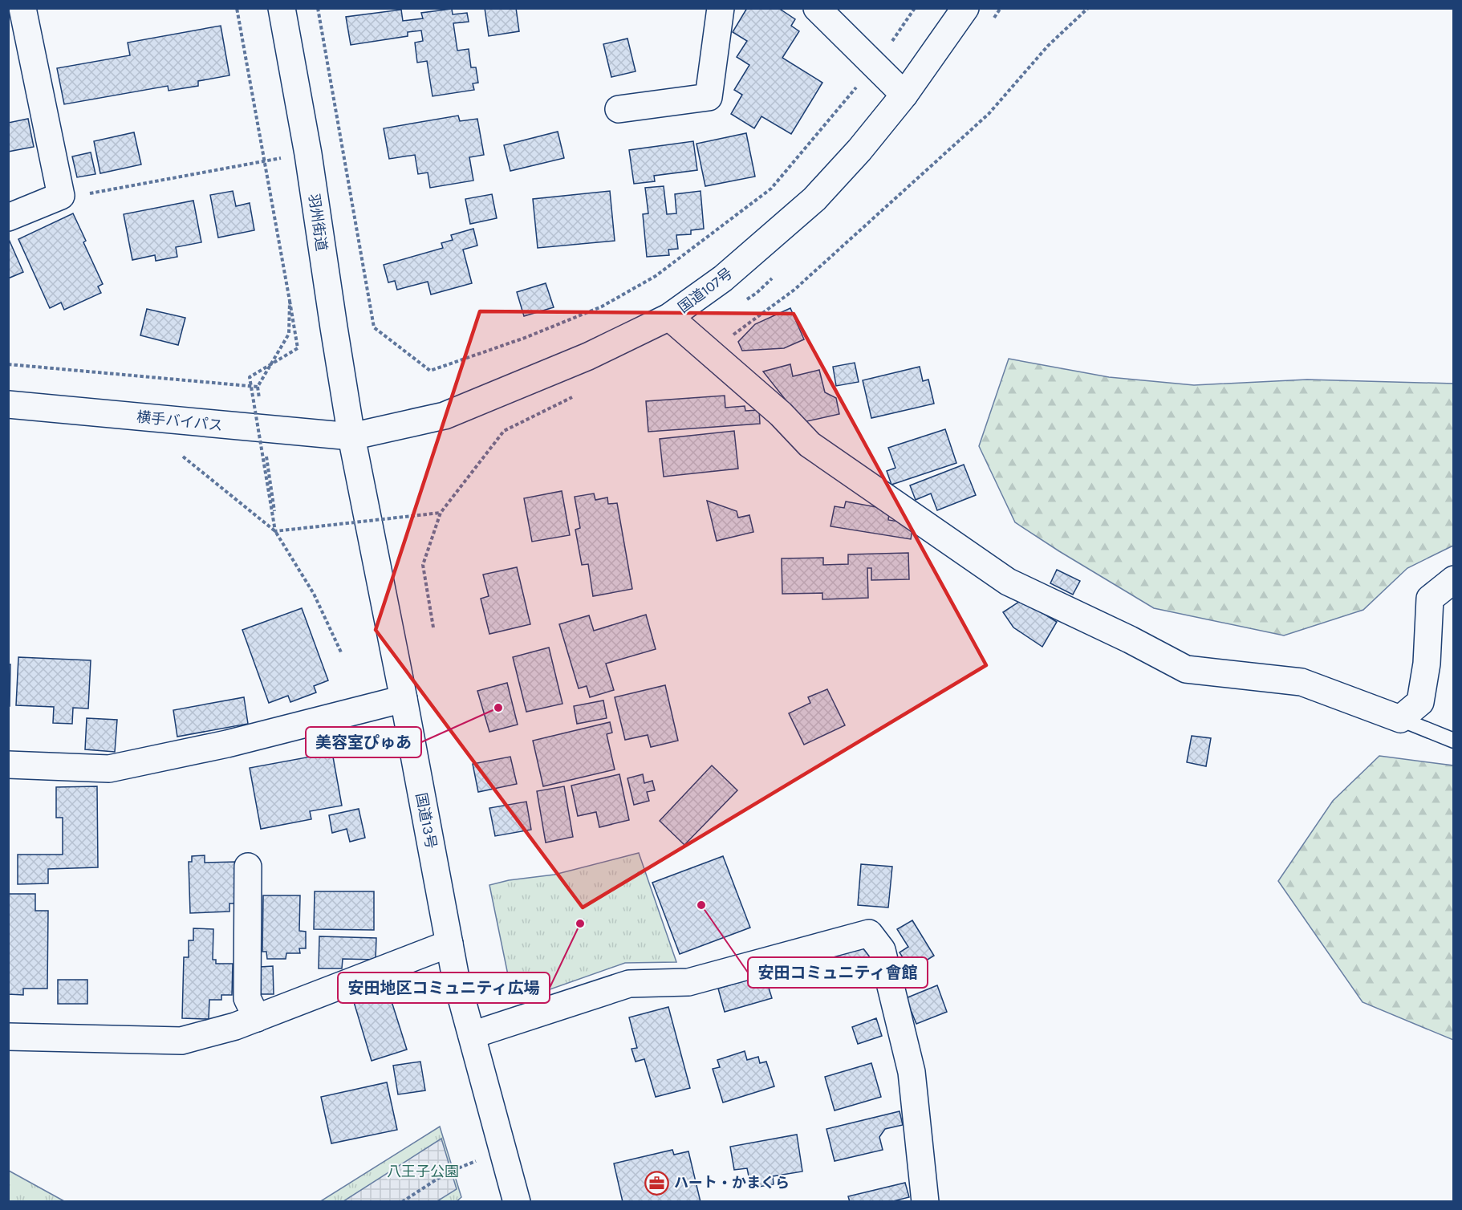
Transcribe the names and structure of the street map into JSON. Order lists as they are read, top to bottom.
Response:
{
  "streets": {
    "main road": [
      "羽州街道",
      "国道107号",
      "横手バイパス",
      "国道13号"
    ]
  },
  "crossings": [
    ["羽州街道", "国道107号"],
    ["羽州街道", "横手バイパス"],
    ["羽州街道", "国道13号"],
    ["国道107号", "横手バイパス"],
    ["国道107号", "国道13号"],
    ["横手バイパス", "国道13号"]
  ],
  "parks": ["八王子公園"],
  "places": {
    "other": ["美容室ぴゅあ", "安田コミュニティ會館", "安田地区コミュニティ広場"],
    "office": ["ハート・かまくら"]
  }
}
